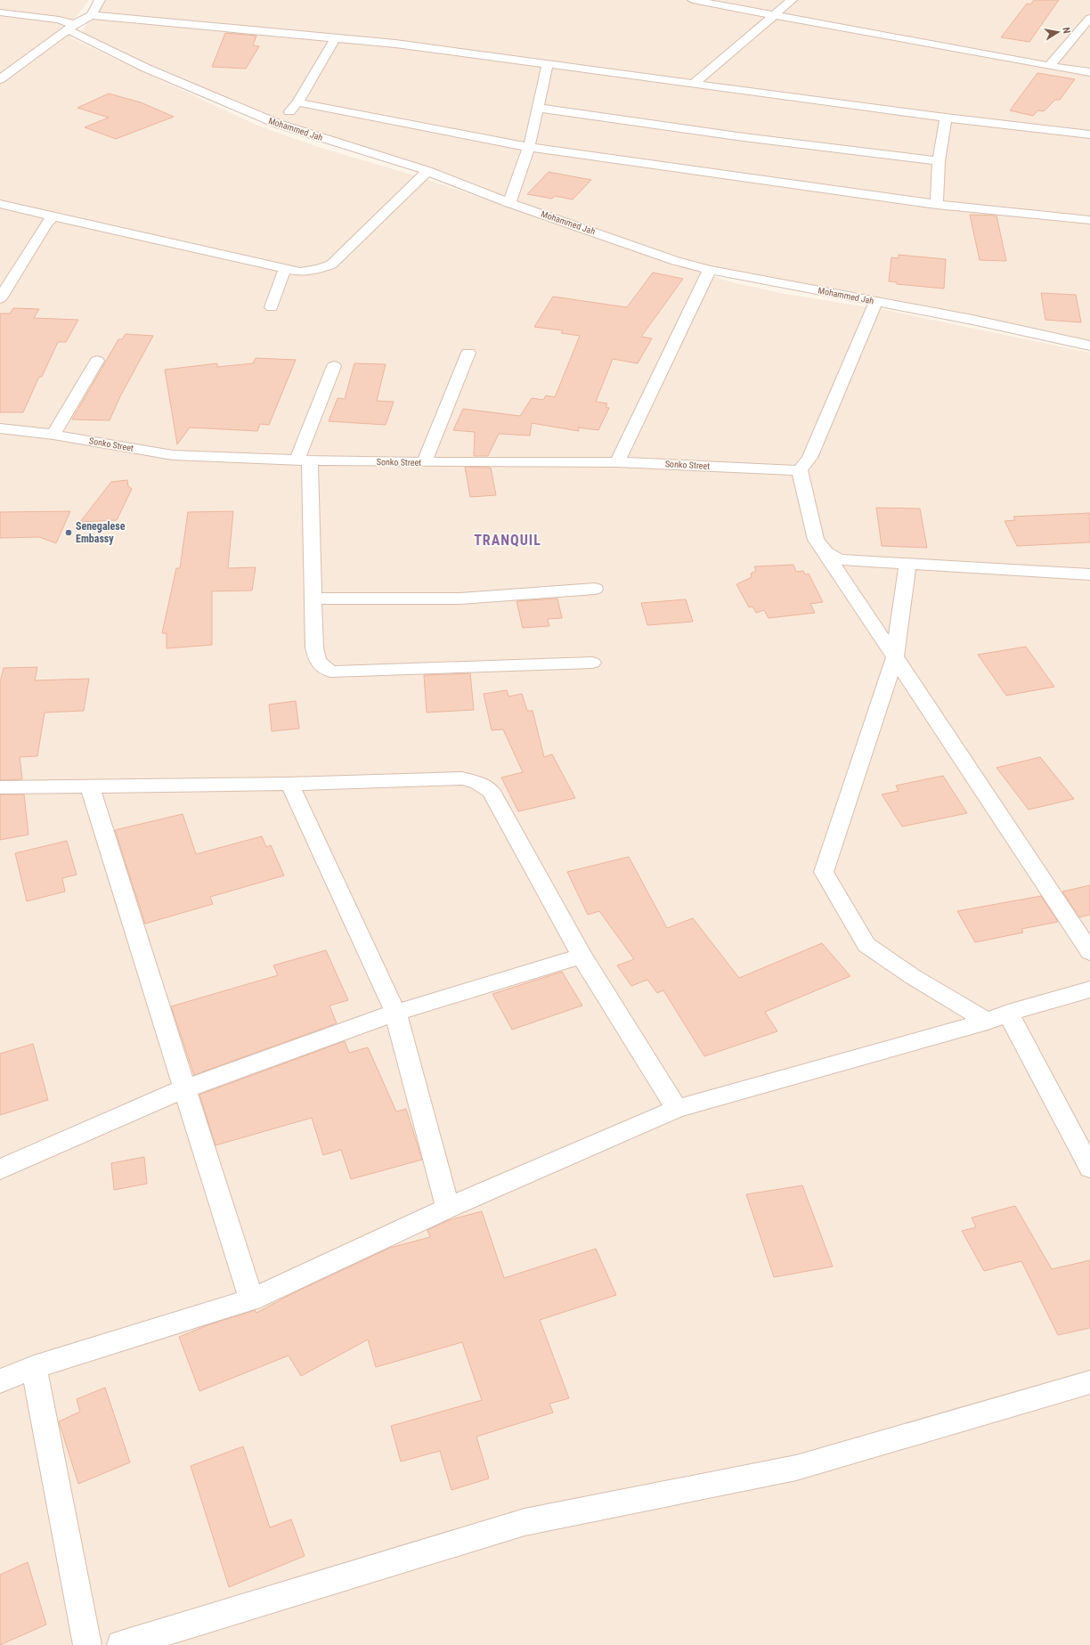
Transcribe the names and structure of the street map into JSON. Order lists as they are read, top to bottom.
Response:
{
  "streets": {
    "street": ["Mohammed Jah", "Sonko Street"]
  },
  "districts": ["TRANQUIL"],
  "places": ["Senegalese Embassy"],
  "north": "right"
}
